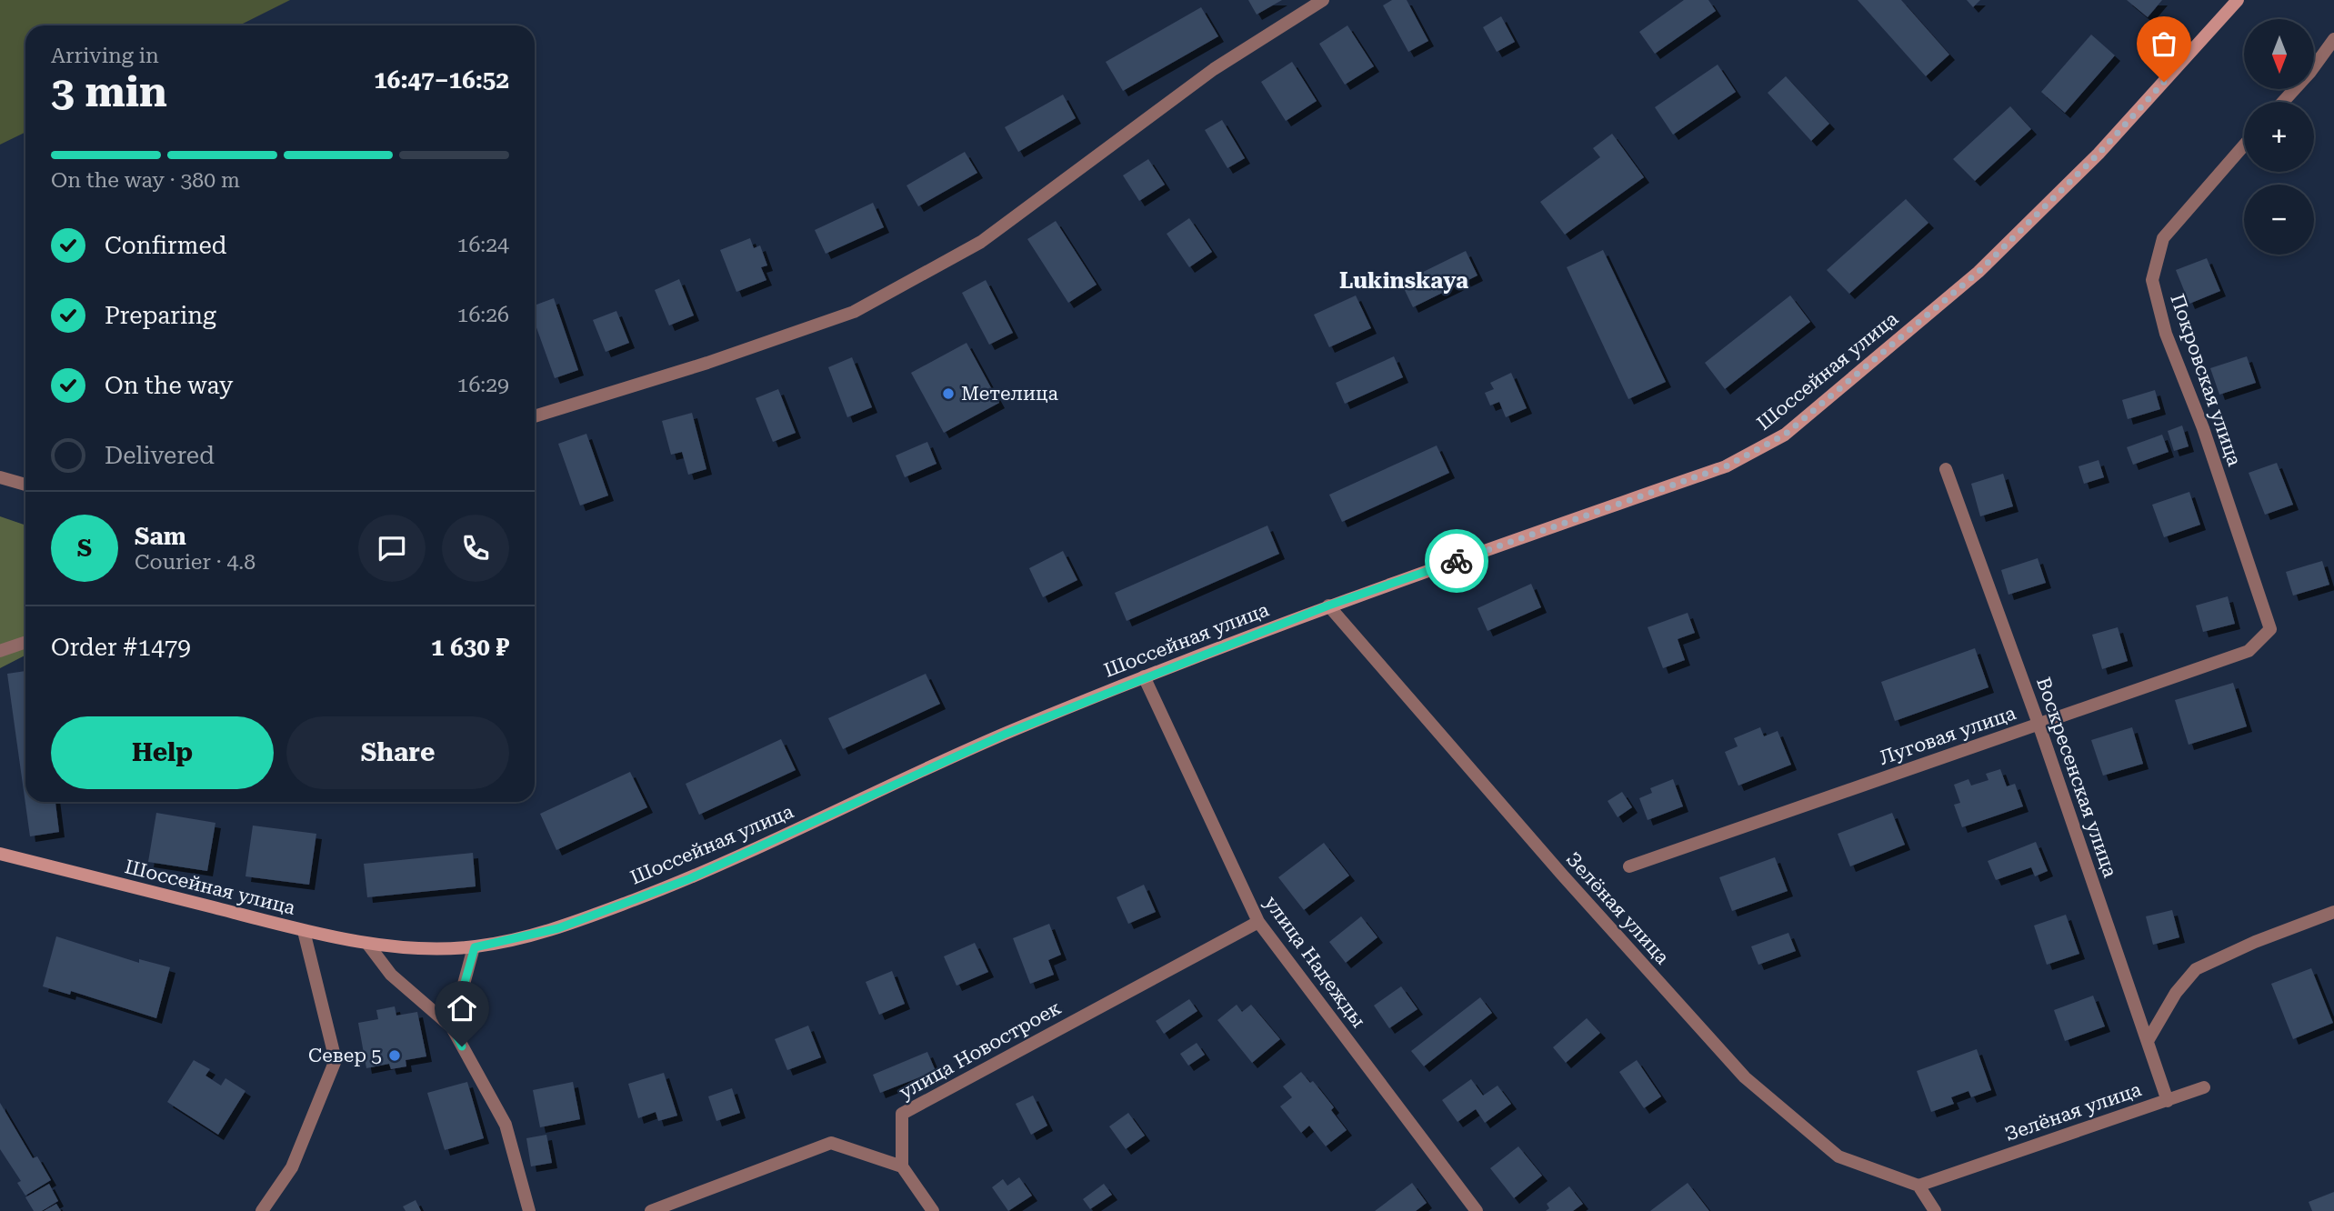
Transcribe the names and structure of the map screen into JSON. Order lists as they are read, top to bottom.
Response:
{
  "streets": {
    "main road": ["Шоссейная улица"],
    "street": [
      "Покровская улица",
      "Луговая улица",
      "Воскресенская улица",
      "Зелёная улица",
      "улица Надежды",
      "улица Новостроек"
    ]
  },
  "crossings": [
    ["Шоссейная улица", "Зелёная улица"],
    ["Шоссейная улица", "улица Надежды"],
    ["Покровская улица", "Луговая улица"],
    ["Луговая улица", "Воскресенская улица"],
    ["Воскресенская улица", "Зелёная улица"],
    ["улица Надежды", "улица Новостроек"]
  ],
  "districts": ["Lukinskaya"],
  "places": ["Метелица", "Север 5"],
  "north": "bottom",
  "page": {
    "map_buttons": ["+", "−"],
    "heading": ["3 min", "Arriving in", "16:47–16:52"],
    "panel": [
      "Sam",
      "Courier · 4.8",
      "Order #1479",
      "1 630 ₽"
    ],
    "bar": "On the way · 380 m",
    "list": [
      ["Confirmed", "16:24"],
      ["Preparing", "16:26"],
      ["On the way", "16:29"],
      "Delivered"
    ],
    "round": "S",
    "buttons": ["Help", "Share"]
  }
}
